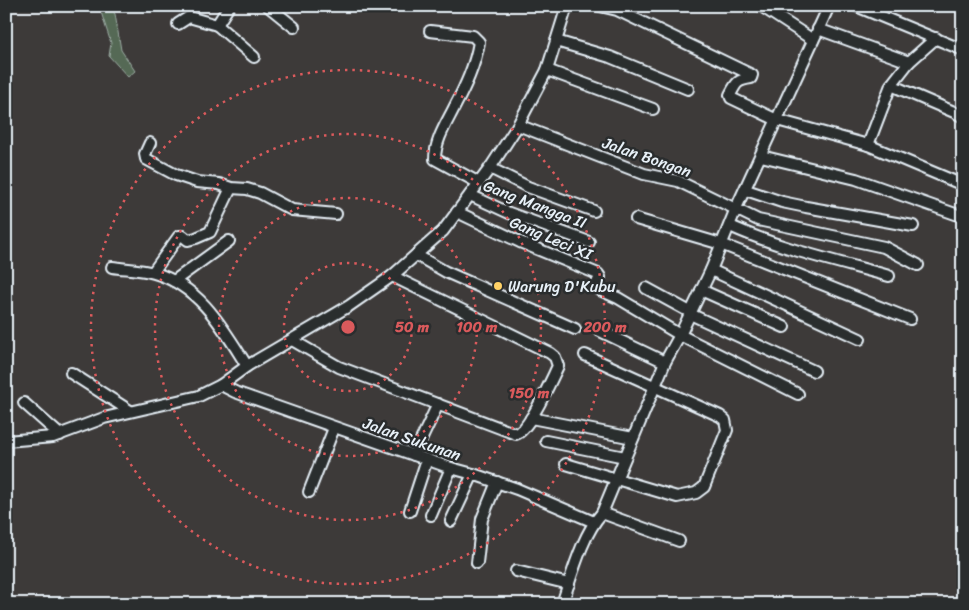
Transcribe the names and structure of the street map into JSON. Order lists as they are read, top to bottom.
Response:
{
  "streets": {
    "street": [
      "Jalan Bongan",
      "Gang Mangga II",
      "Gang Leci XI",
      "Jalan Sukunan"
    ]
  },
  "places": ["Warung D'Kubu"],
  "rings": [
    "50 m",
    "100 m",
    "200 m",
    "150 m"
  ]
}
